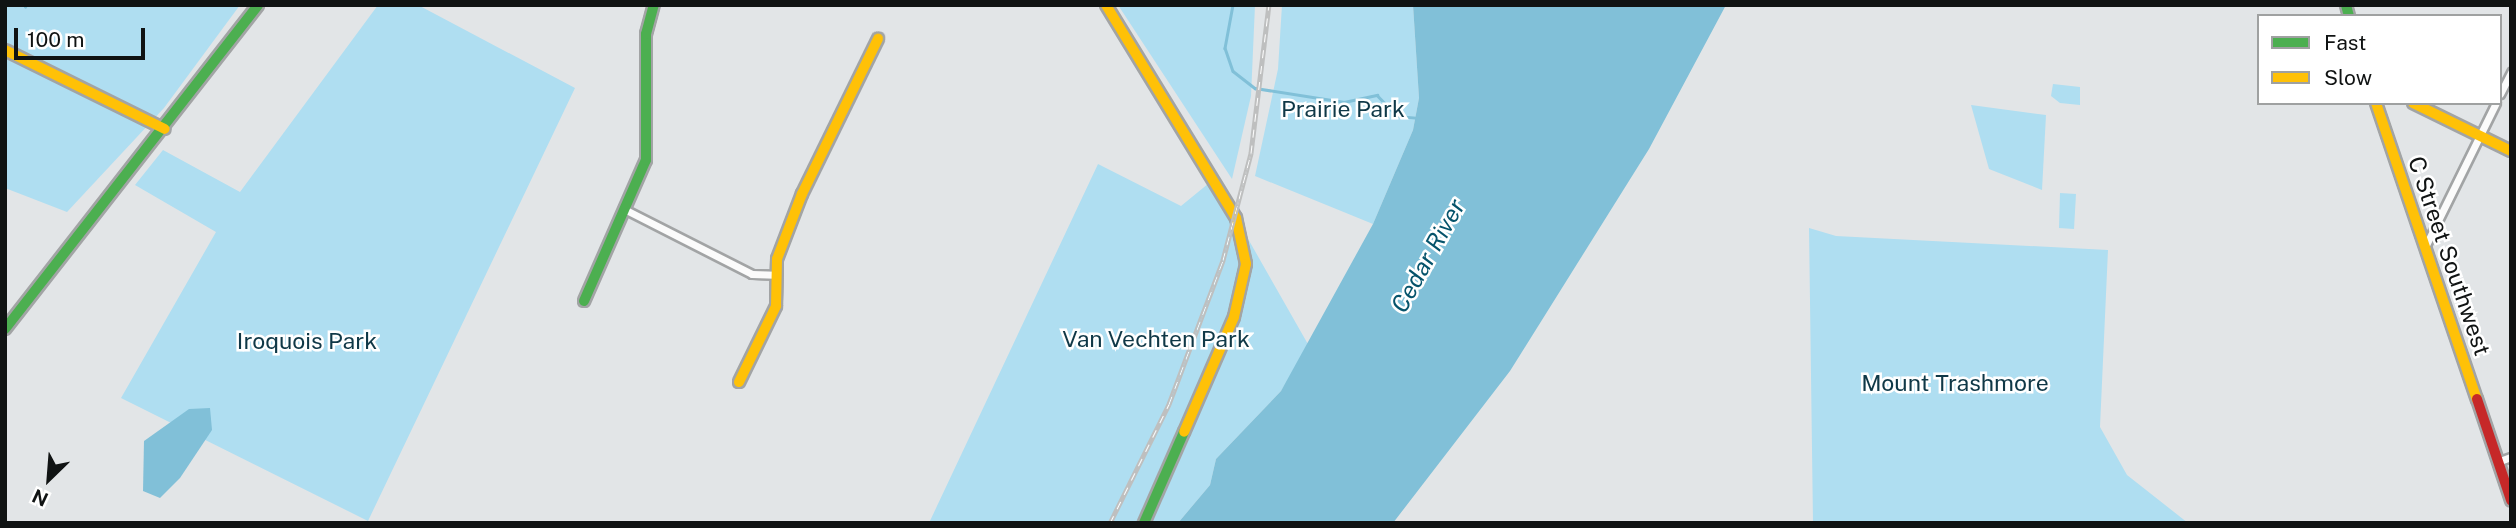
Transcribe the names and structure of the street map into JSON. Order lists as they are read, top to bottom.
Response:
{
  "streets": {
    "street": ["C Street Southwest"]
  },
  "water": ["Cedar River"],
  "parks": [
    "Prairie Park",
    "Van Vechten Park",
    "Iroquois Park",
    "Mount Trashmore"
  ],
  "legend": ["Fast", "Slow"],
  "scale_bar": "100 m",
  "north": "bottom left"
}
